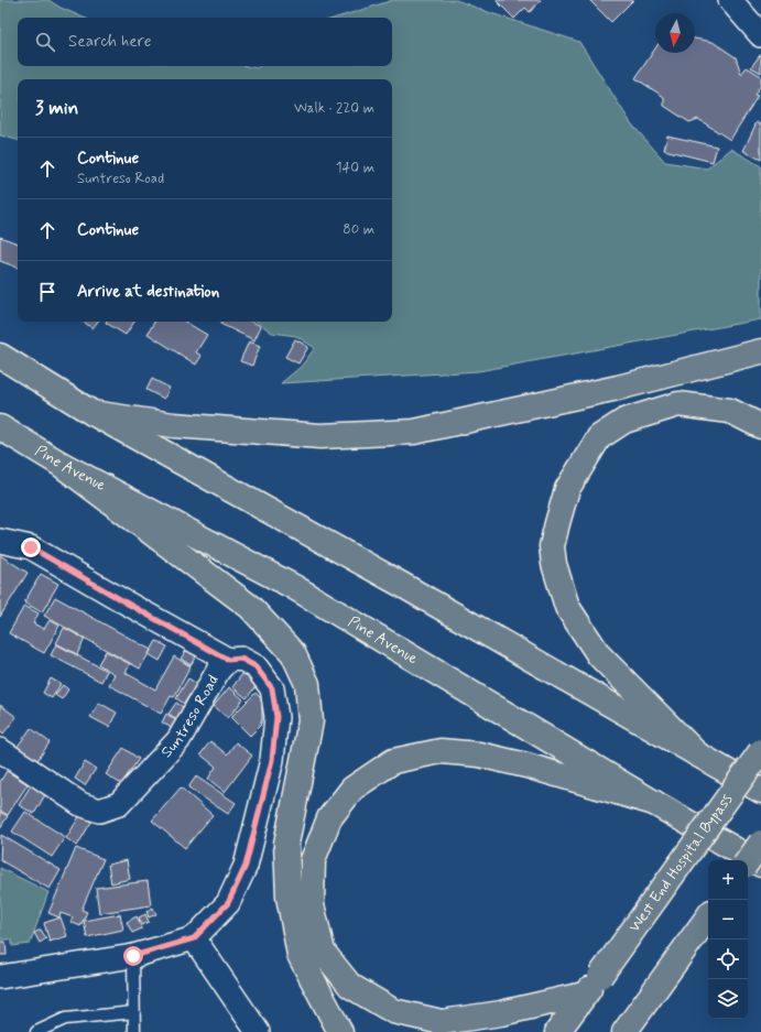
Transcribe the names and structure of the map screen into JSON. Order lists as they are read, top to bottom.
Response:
{
  "streets": {
    "main road": ["Pine Avenue", "West End Hospital Bypass"],
    "street": ["Suntreso Road"]
  },
  "north": "bottom",
  "page": {
    "search": "Search here",
    "heading": ["3 min", "Walk · 220 m"],
    "list": [
      ["Continue", "Suntreso Road", "140 m"],
      ["Continue", "80 m"],
      "Arrive at destination"
    ],
    "map_buttons": ["+", "−"]
  }
}
